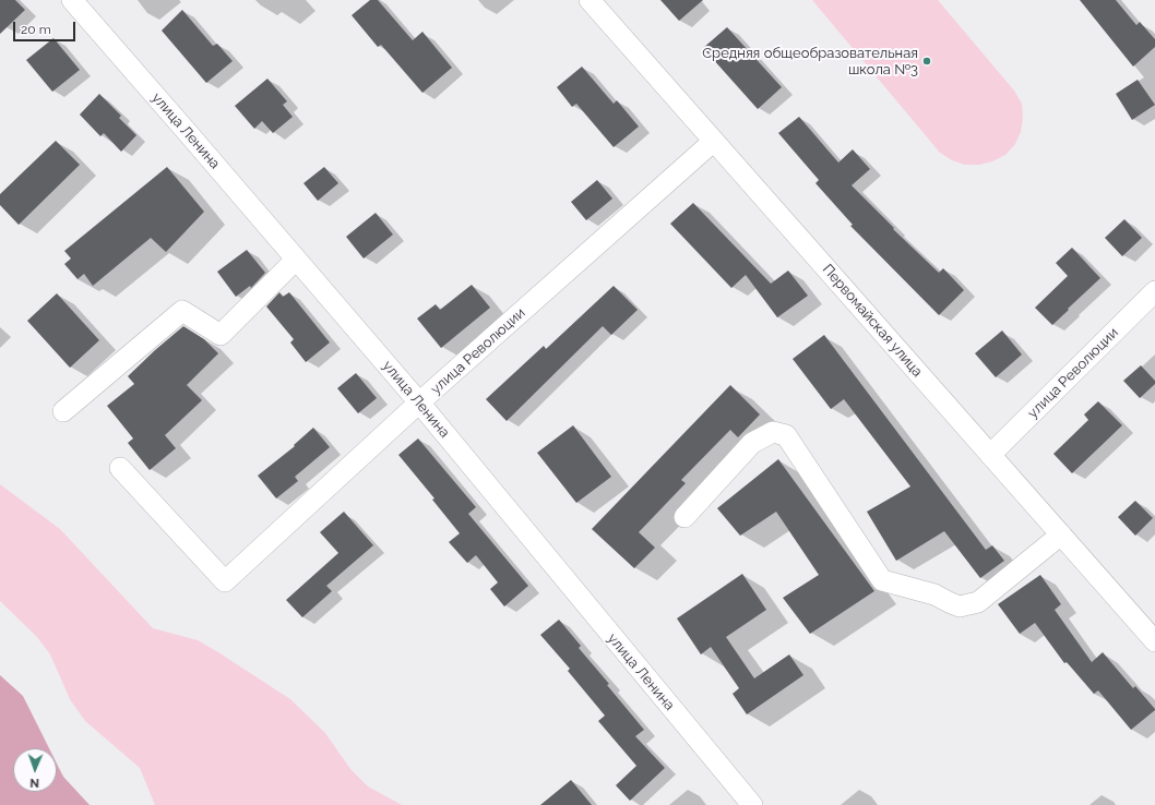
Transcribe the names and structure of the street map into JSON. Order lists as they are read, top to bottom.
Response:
{
  "streets": {
    "street": ["улица Ленина", "Первомайская улица", "улица Революции"]
  },
  "crossings": [
    ["улица Ленина", "улица Революции"],
    ["Первомайская улица", "улица Революции"]
  ],
  "places": ["Средняя общеобразовательная школа №3"],
  "scale_bar": "20 m",
  "north": "bottom"
}
